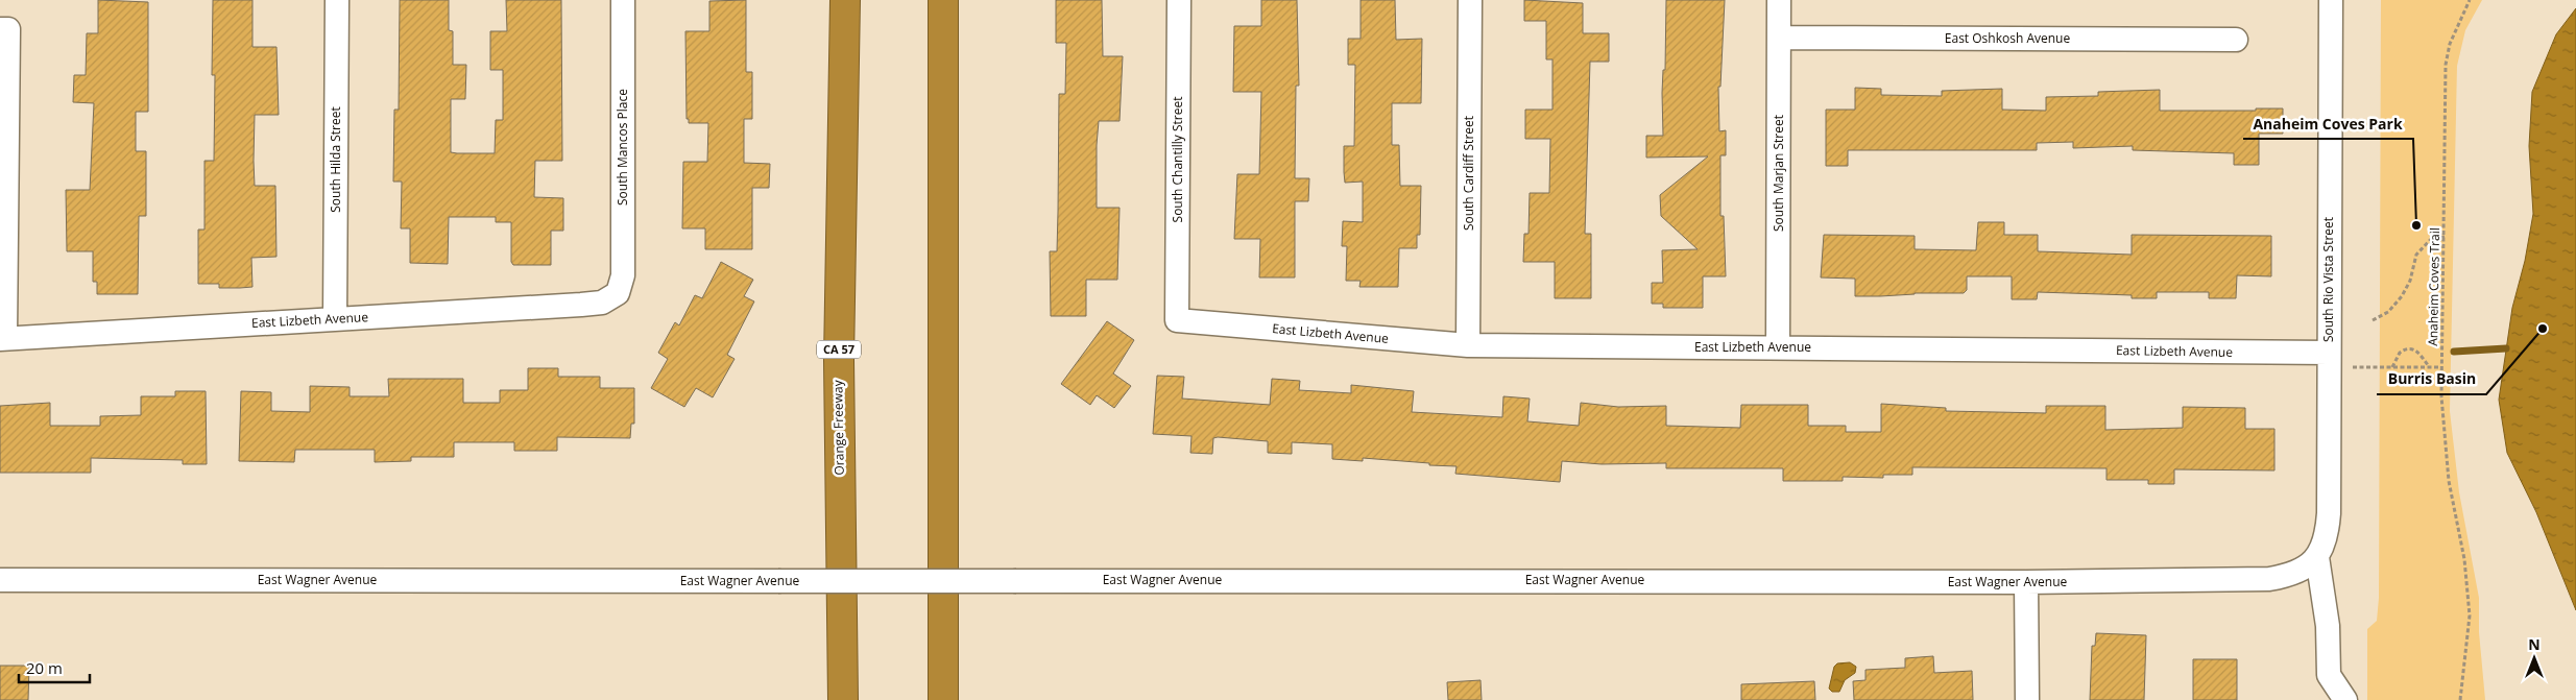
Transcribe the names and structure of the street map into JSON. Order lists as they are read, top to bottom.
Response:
{
  "streets": {
    "highway": ["CA 57", "Orange Freeway"],
    "street": [
      "East Oshkosh Avenue",
      "South Mancos Place",
      "South Hilda Street",
      "South Chantilly Street",
      "South Cardiff Street",
      "South Marjan Street",
      "South Rio Vista Street",
      "East Lizbeth Avenue",
      "East Wagner Avenue"
    ],
    "path": ["Anaheim Coves Trail"]
  },
  "crossings": [
    ["East Oshkosh Avenue", "South Marjan Street"],
    ["South Mancos Place", "East Lizbeth Avenue"],
    ["South Hilda Street", "East Lizbeth Avenue"],
    ["South Chantilly Street", "East Lizbeth Avenue"],
    ["South Cardiff Street", "East Lizbeth Avenue"],
    ["South Marjan Street", "East Lizbeth Avenue"],
    ["South Rio Vista Street", "East Lizbeth Avenue"],
    ["South Rio Vista Street", "East Wagner Avenue"]
  ],
  "places": ["Anaheim Coves Park", "Burris Basin"],
  "scale_bar": "20 m",
  "north": "top"
}
